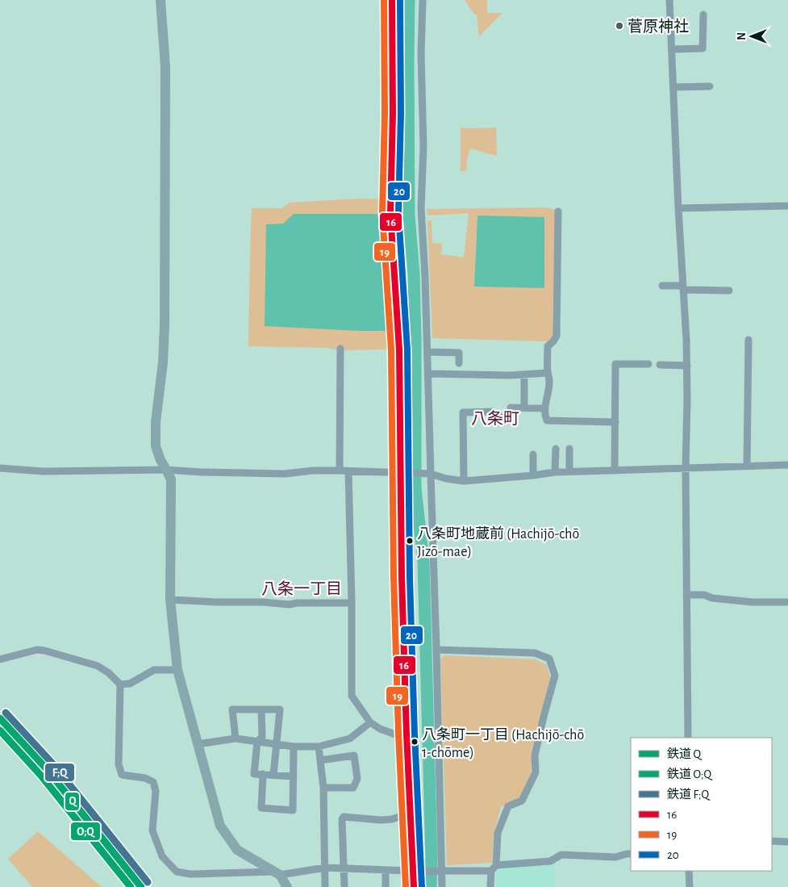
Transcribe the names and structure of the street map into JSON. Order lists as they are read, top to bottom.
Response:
{
  "districts": ["八条町", "八条一丁目"],
  "places": ["菅原神社", "八条町地蔵前 (Hachijō-chō Jizō-mae)", "八条町一丁目 (Hachijō-chō 1-chōme)"],
  "lines": [
    "transit line 16",
    "transit line 19",
    "transit line 20",
    "rail line F;Q",
    "rail line Q",
    "rail line O;Q"
  ],
  "legend": [
    "鉄道 Q",
    "鉄道 O;Q",
    "鉄道 F;Q",
    "16",
    "19",
    "20"
  ],
  "north": "left"
}
